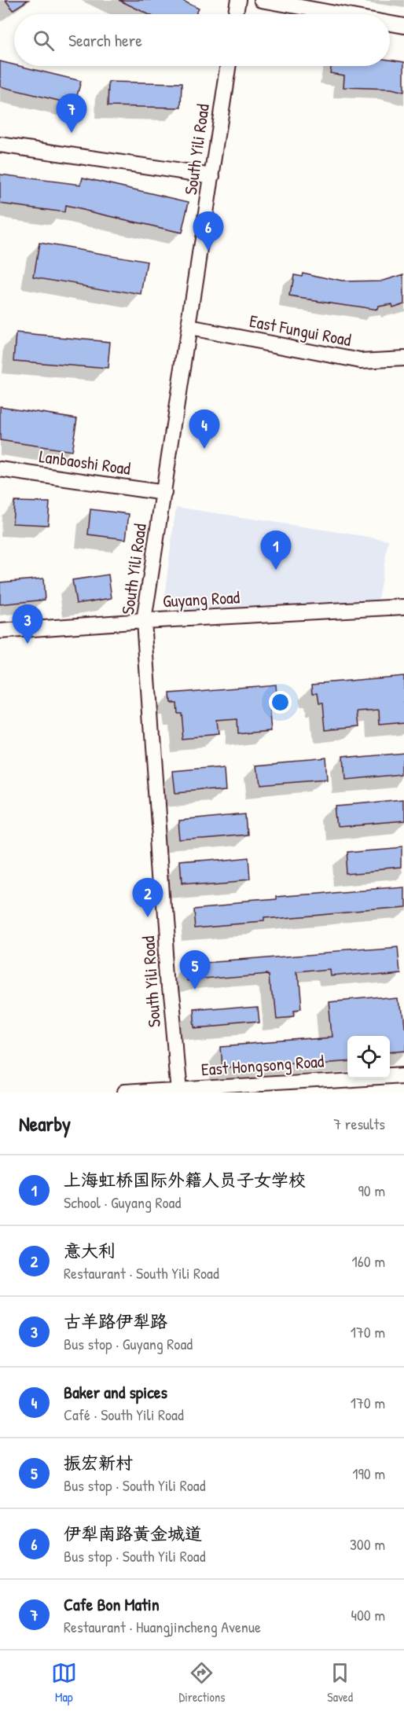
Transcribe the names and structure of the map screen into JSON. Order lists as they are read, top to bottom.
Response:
{
  "streets": {
    "street": [
      "South Yili Road",
      "East Fungui Road",
      "Lanbaoshi Road",
      "Guyang Road",
      "East Hongsong Road"
    ]
  },
  "crossings": [
    ["South Yili Road", "East Fungui Road"],
    ["South Yili Road", "Lanbaoshi Road"],
    ["South Yili Road", "Guyang Road"],
    ["South Yili Road", "East Hongsong Road"]
  ],
  "page": {
    "search": "Search here",
    "pins": [
      "7",
      "6",
      "4",
      "1",
      "3",
      "2",
      "5"
    ],
    "heading": ["Nearby", "7 results"],
    "list": [
      {
        "mark": "1",
        "name": "上海虹桥国际外籍人员子女学校",
        "note": "School · Guyang Road",
        "value": "90 m"
      },
      {
        "mark": "2",
        "name": "意大利",
        "note": "Restaurant · South Yili Road",
        "value": "160 m"
      },
      {
        "mark": "3",
        "name": "古羊路伊犁路",
        "note": "Bus stop · Guyang Road",
        "value": "170 m"
      },
      {
        "mark": "4",
        "name": "Baker and spices",
        "note": "Café · South Yili Road",
        "value": "170 m"
      },
      {
        "mark": "5",
        "name": "振宏新村",
        "note": "Bus stop · South Yili Road",
        "value": "190 m"
      },
      {
        "mark": "6",
        "name": "伊犁南路黄金城道",
        "note": "Bus stop · South Yili Road",
        "value": "300 m"
      },
      {
        "mark": "7",
        "name": "Cafe Bon Matin",
        "note": "Restaurant · Huangjincheng Avenue",
        "value": "400 m"
      }
    ],
    "nav": ["Map", "Directions", "Saved"]
  }
}
